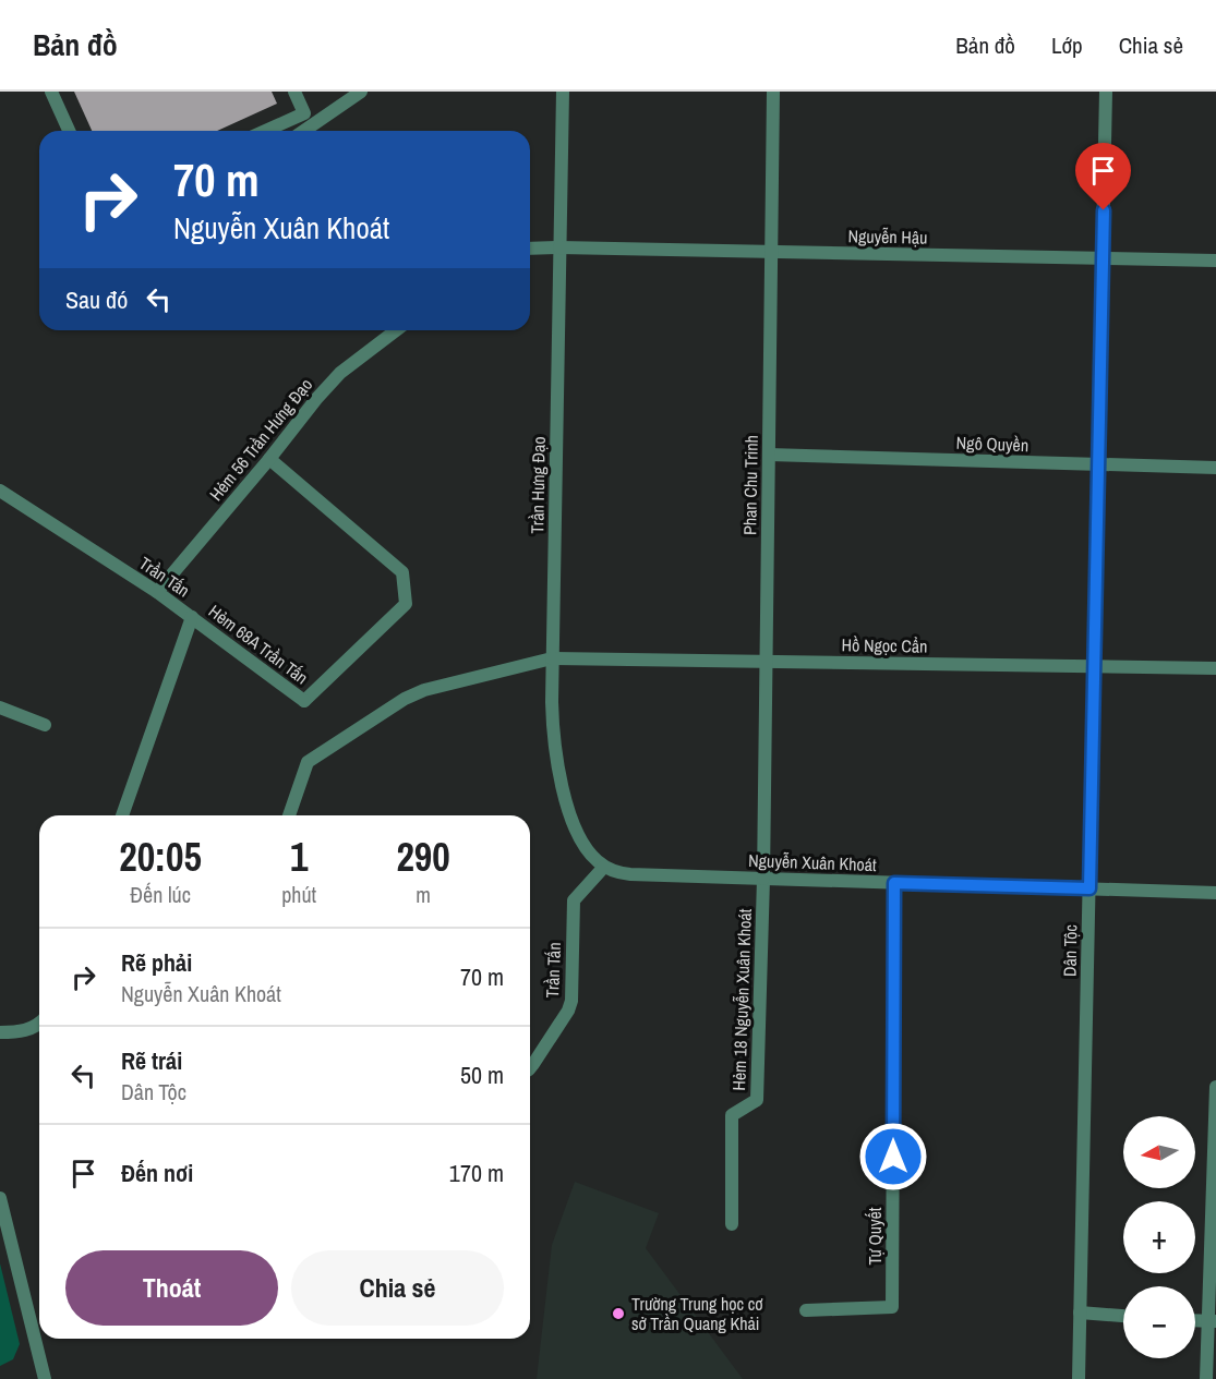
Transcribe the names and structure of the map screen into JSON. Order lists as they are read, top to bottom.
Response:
{
  "streets": {
    "street": [
      "Nguyễn Hậu",
      "Hẻm 56 Trần Hưng Đạo",
      "Ngô Quyền",
      "Trần Hưng Đạo",
      "Phan Chu Trinh",
      "Trần Tấn",
      "Hẻm 68A Trần Tấn",
      "Hồ Ngọc Cẩn",
      "Nguyễn Xuân Khoát",
      "Dân Tộc",
      "Hẻm 18 Nguyễn Xuân Khoát",
      "Tự Quyết"
    ]
  },
  "crossings": [
    ["Nguyễn Hậu", "Trần Hưng Đạo"],
    ["Nguyễn Hậu", "Phan Chu Trinh"],
    ["Nguyễn Hậu", "Dân Tộc"],
    ["Hẻm 56 Trần Hưng Đạo", "Trần Tấn"],
    ["Hẻm 56 Trần Hưng Đạo", "Hẻm 68A Trần Tấn"],
    ["Ngô Quyền", "Phan Chu Trinh"],
    ["Ngô Quyền", "Dân Tộc"],
    ["Trần Hưng Đạo", "Trần Tấn"],
    ["Trần Hưng Đạo", "Hồ Ngọc Cẩn"],
    ["Trần Hưng Đạo", "Nguyễn Xuân Khoát"],
    ["Phan Chu Trinh", "Hồ Ngọc Cẩn"],
    ["Phan Chu Trinh", "Nguyễn Xuân Khoát"],
    ["Phan Chu Trinh", "Hẻm 18 Nguyễn Xuân Khoát"],
    ["Trần Tấn", "Hẻm 68A Trần Tấn"],
    ["Trần Tấn", "Nguyễn Xuân Khoát"],
    ["Hồ Ngọc Cẩn", "Dân Tộc"],
    ["Nguyễn Xuân Khoát", "Dân Tộc"],
    ["Nguyễn Xuân Khoát", "Hẻm 18 Nguyễn Xuân Khoát"],
    ["Nguyễn Xuân Khoát", "Tự Quyết"]
  ],
  "places": ["Trường Trung học cơ sở Trần Quang Khải"],
  "north": "left",
  "page": {
    "header": "Bản đồ",
    "nav": ["Bản đồ", "Lớp", "Chia sẻ"],
    "turn": ["70 m", "Nguyễn Xuân Khoát"],
    "then": "Sau đó",
    "eta": [
      "20:05",
      "Đến lúc",
      "1",
      "phút",
      "290",
      "m"
    ],
    "list": [
      {
        "name": "Rẽ phải",
        "note": "Nguyễn Xuân Khoát",
        "value": "70 m"
      },
      {
        "name": "Rẽ trái",
        "note": "Dân Tộc",
        "value": "50 m"
      },
      {
        "name": "Đến nơi",
        "value": "170 m"
      }
    ],
    "map_buttons": ["+", "−"],
    "buttons": ["Thoát", "Chia sẻ"]
  }
}
